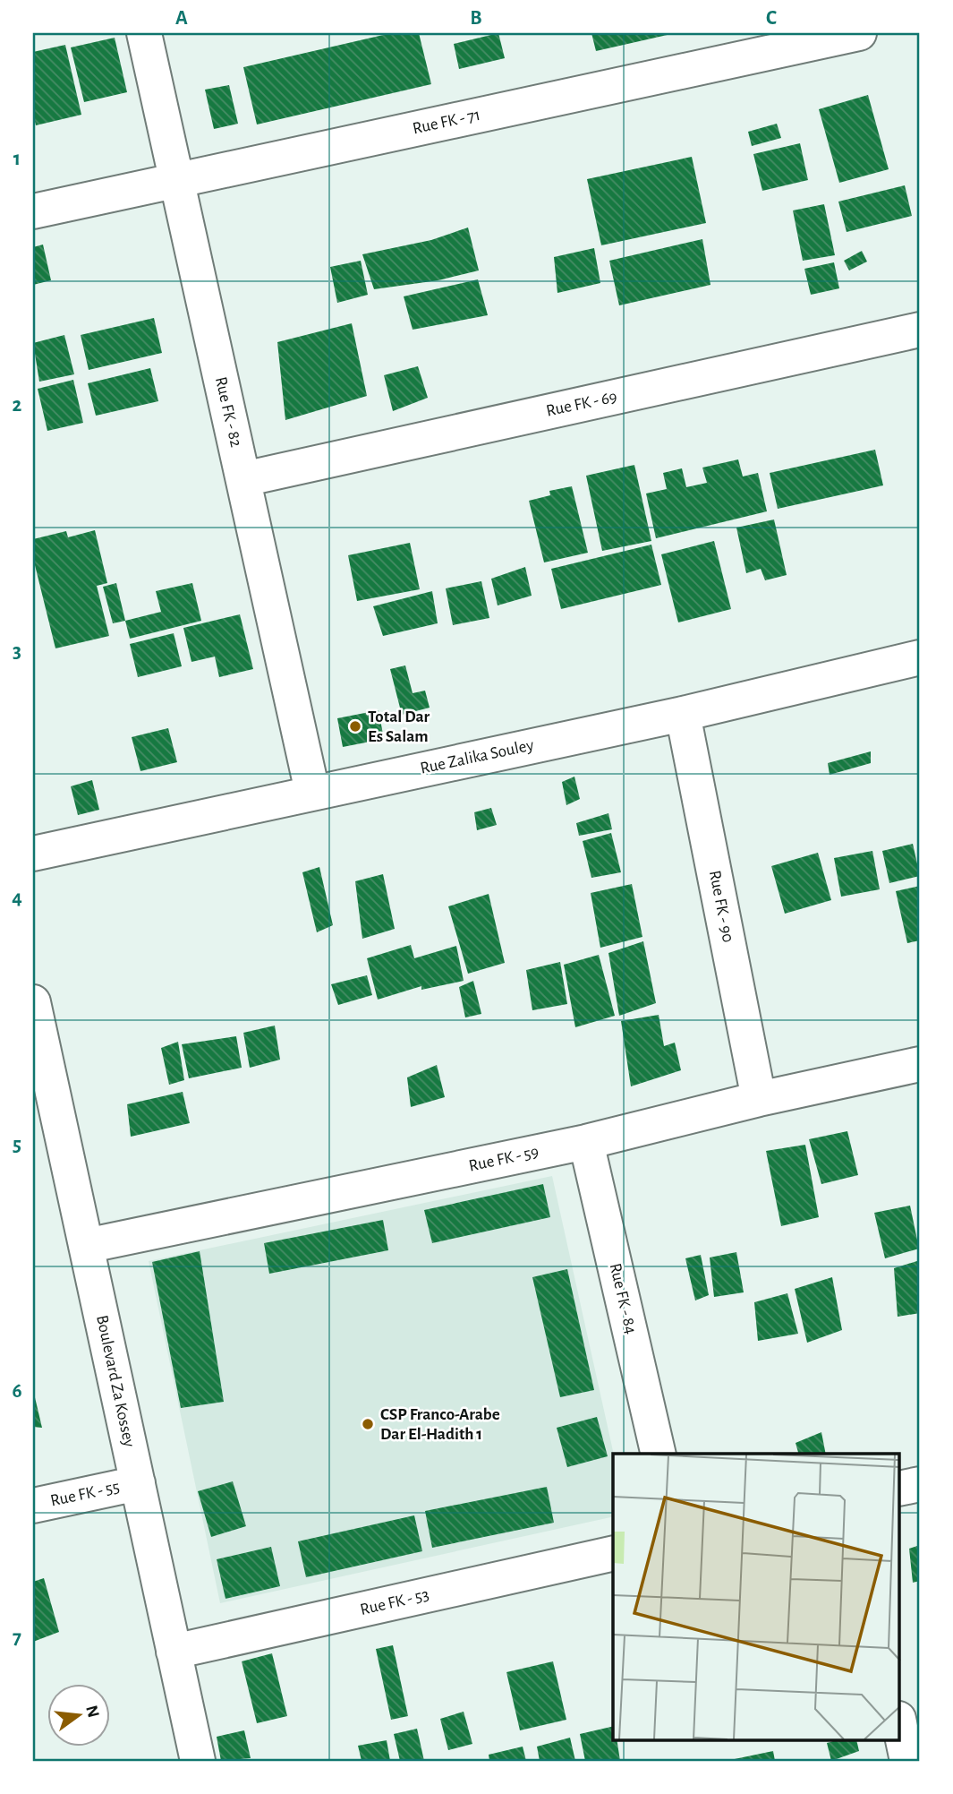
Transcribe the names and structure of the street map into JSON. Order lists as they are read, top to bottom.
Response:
{
  "streets": {
    "street": [
      "Rue FK - 71",
      "Rue FK - 69",
      "Rue FK - 82",
      "Rue Zalika Souley",
      "Rue FK - 90",
      "Rue FK - 59",
      "Rue FK - 84",
      "Boulevard Za Kossey",
      "Rue FK - 55",
      "Rue FK - 53"
    ]
  },
  "crossings": [
    ["Rue FK - 71", "Rue FK - 82"],
    ["Rue FK - 69", "Rue FK - 82"],
    ["Rue FK - 82", "Rue Zalika Souley"],
    ["Rue Zalika Souley", "Rue FK - 90"],
    ["Rue FK - 90", "Rue FK - 59"],
    ["Rue FK - 59", "Rue FK - 84"],
    ["Rue FK - 59", "Boulevard Za Kossey"],
    ["Boulevard Za Kossey", "Rue FK - 55"],
    ["Boulevard Za Kossey", "Rue FK - 53"]
  ],
  "places": ["Total Dar Es Salam", "CSP Franco-Arabe Dar El-Hadith 1"],
  "north": "right",
  "grid": {
    "columns": ["A", "B", "C"],
    "rows": [
      "1",
      "2",
      "3",
      "4",
      "5",
      "6",
      "7"
    ]
  }
}
